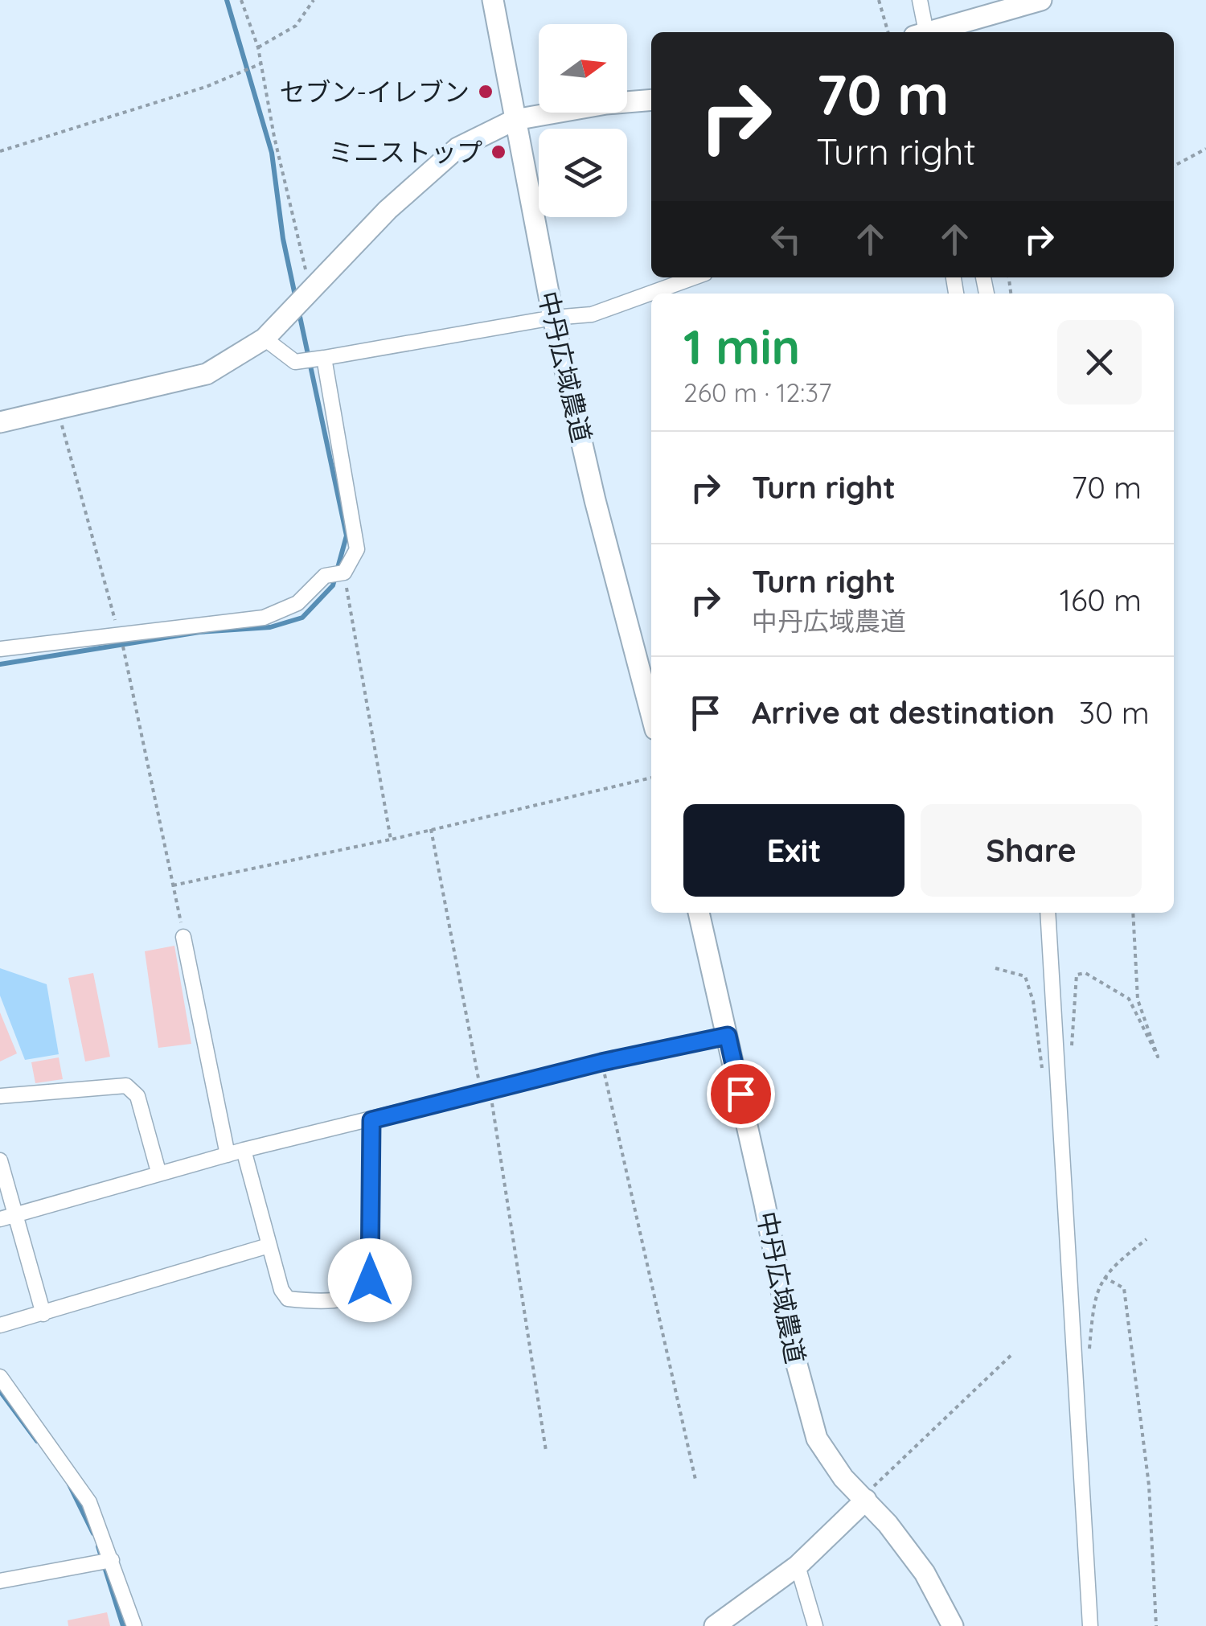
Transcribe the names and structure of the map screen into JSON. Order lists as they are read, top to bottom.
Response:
{
  "streets": {
    "street": ["中丹広域農道"]
  },
  "places": ["セブン-イレブン", "ミニストップ"],
  "north": "right",
  "page": {
    "turn": ["70 m", "Turn right"],
    "heading": ["1 min", "260 m · 12:37"],
    "list": [
      {
        "name": "Turn right",
        "value": "70 m"
      },
      {
        "name": "Turn right",
        "note": "中丹広域農道",
        "value": "160 m"
      },
      {
        "name": "Arrive at destination",
        "value": "30 m"
      }
    ],
    "buttons": ["Exit", "Share"]
  }
}
